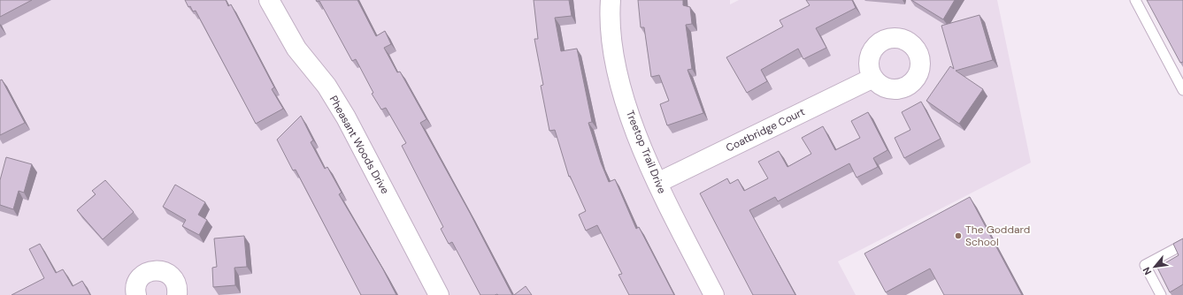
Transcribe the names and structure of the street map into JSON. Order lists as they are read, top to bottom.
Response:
{
  "streets": {
    "street": ["Coatbridge Court", "Pheasant Woods Drive", "Treetop Trail Drive"]
  },
  "crossings": [
    ["Coatbridge Court", "Treetop Trail Drive"]
  ],
  "places": ["The Goddard School"],
  "north": "bottom left"
}
